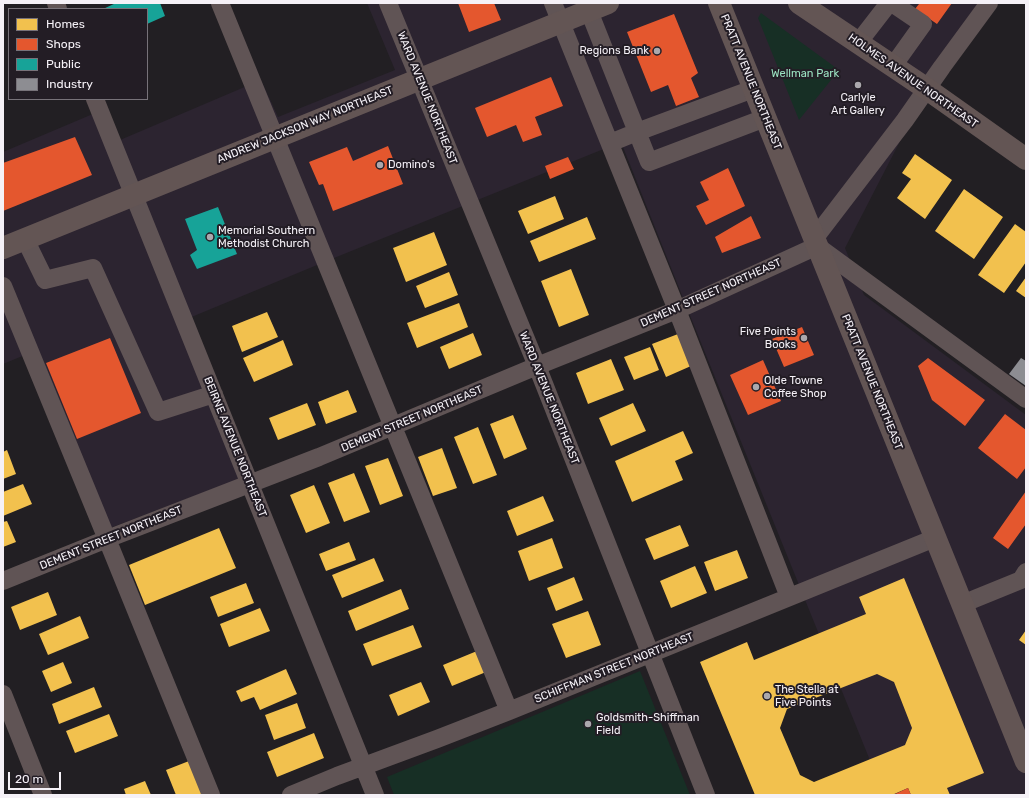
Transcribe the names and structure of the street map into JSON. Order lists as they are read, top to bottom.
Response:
{
  "streets": {
    "main road": ["HOLMES AVENUE NORTHEAST", "PRATT AVENUE NORTHEAST", "ANDREW JACKSON WAY NORTHEAST"],
    "street": [
      "WARD AVENUE NORTHEAST",
      "DEMENT STREET NORTHEAST",
      "BEIRNE AVENUE NORTHEAST",
      "SCHIFFMAN STREET NORTHEAST"
    ]
  },
  "crossings": [
    ["HOLMES AVENUE NORTHEAST", "DEMENT STREET NORTHEAST"],
    ["PRATT AVENUE NORTHEAST", "DEMENT STREET NORTHEAST"],
    ["PRATT AVENUE NORTHEAST", "SCHIFFMAN STREET NORTHEAST"],
    ["WARD AVENUE NORTHEAST", "ANDREW JACKSON WAY NORTHEAST"],
    ["WARD AVENUE NORTHEAST", "DEMENT STREET NORTHEAST"],
    ["WARD AVENUE NORTHEAST", "SCHIFFMAN STREET NORTHEAST"],
    ["ANDREW JACKSON WAY NORTHEAST", "BEIRNE AVENUE NORTHEAST"],
    ["DEMENT STREET NORTHEAST", "BEIRNE AVENUE NORTHEAST"],
    ["BEIRNE AVENUE NORTHEAST", "SCHIFFMAN STREET NORTHEAST"]
  ],
  "parks": ["Wellman Park"],
  "places": [
    "Regions Bank",
    "Carlyle Art Gallery",
    "Domino's",
    "Memorial Southern Methodist Church",
    "Five Points Books",
    "Olde Towne Coffee Shop",
    "The Stella at Five Points",
    "Goldsmith-Shiffman Field"
  ],
  "legend": [
    "Homes",
    "Shops",
    "Public",
    "Industry"
  ],
  "scale_bar": "20 m"
}
